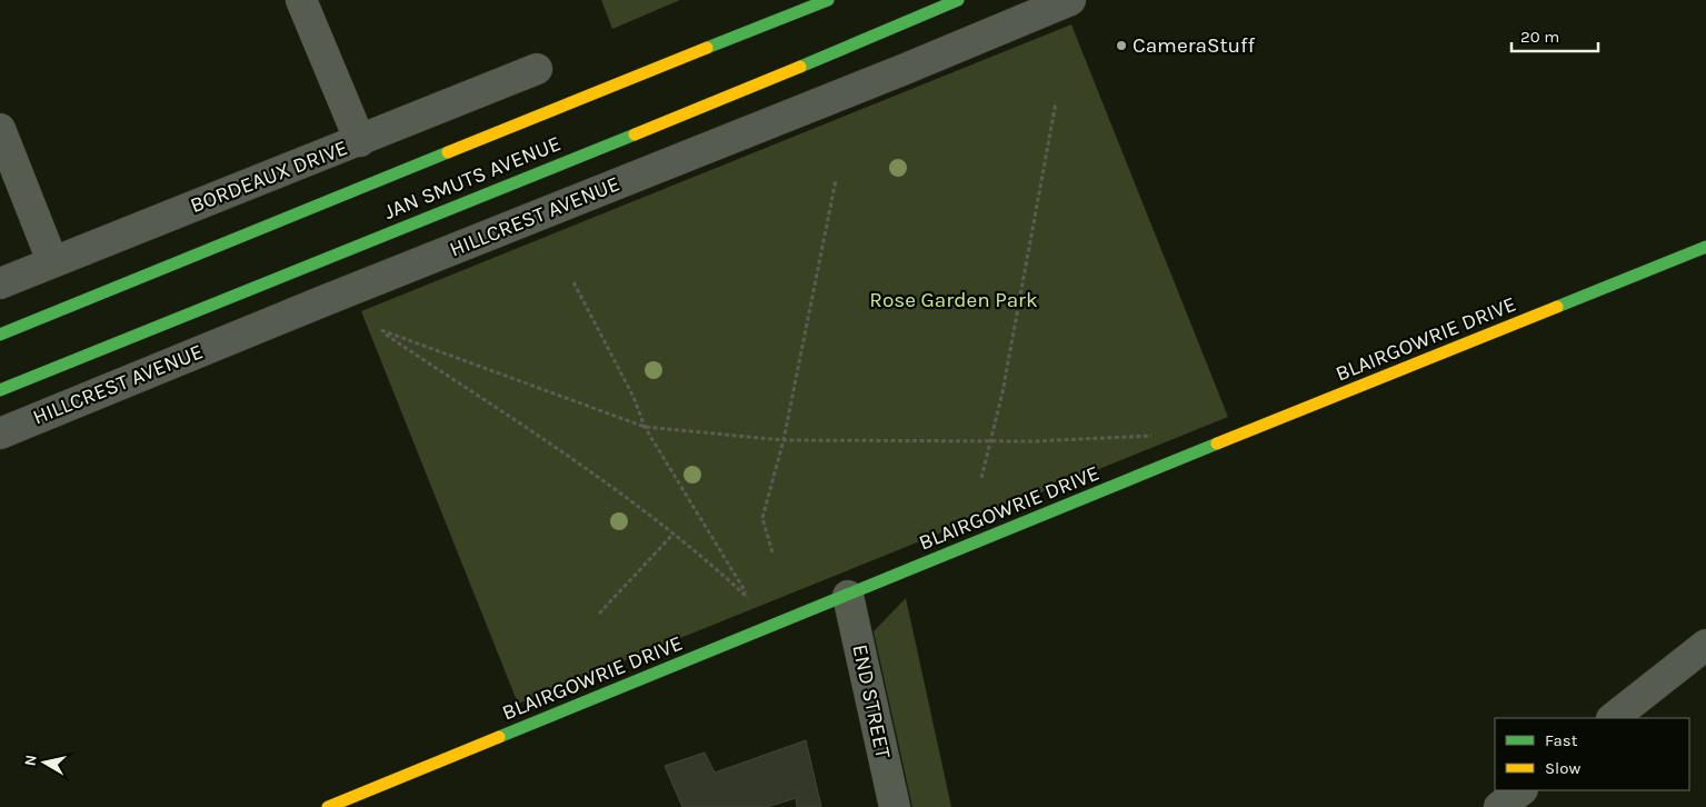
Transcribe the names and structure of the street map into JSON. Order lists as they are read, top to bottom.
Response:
{
  "streets": {
    "main road": ["JAN SMUTS AVENUE", "BLAIRGOWRIE DRIVE"],
    "street": ["BORDEAUX DRIVE", "HILLCREST AVENUE", "END STREET"]
  },
  "crossings": [
    ["BLAIRGOWRIE DRIVE", "END STREET"]
  ],
  "parks": ["Rose Garden Park"],
  "places": ["CameraStuff"],
  "legend": ["Fast", "Slow"],
  "scale_bar": "20 m",
  "north": "left"
}
